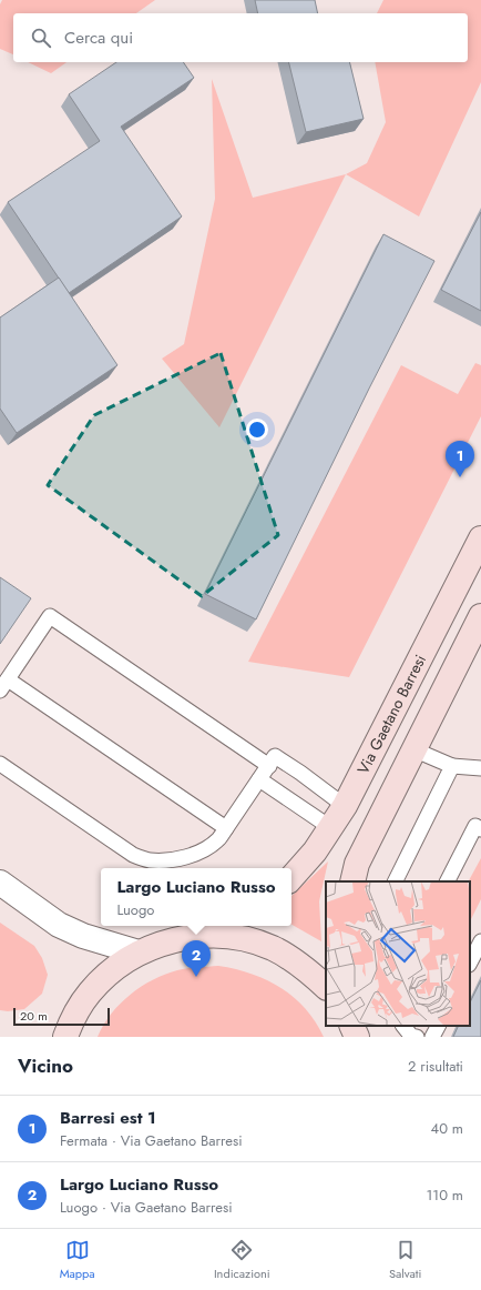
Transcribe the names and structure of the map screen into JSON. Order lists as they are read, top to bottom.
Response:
{
  "streets": {
    "street": ["Via Gaetano Barresi"]
  },
  "scale_bar": "20 m",
  "page": {
    "search": "Cerca qui",
    "pins": ["1", "2"],
    "popup": ["Largo Luciano Russo", "Luogo"],
    "scale": "20 m",
    "heading": ["Vicino", "2 risultati"],
    "list": [
      {
        "mark": "1",
        "name": "Barresi est 1",
        "note": "Fermata · Via Gaetano Barresi",
        "value": "40 m"
      },
      {
        "mark": "2",
        "name": "Largo Luciano Russo",
        "note": "Luogo · Via Gaetano Barresi",
        "value": "110 m"
      }
    ],
    "nav": ["Mappa", "Indicazioni", "Salvati"]
  }
}
